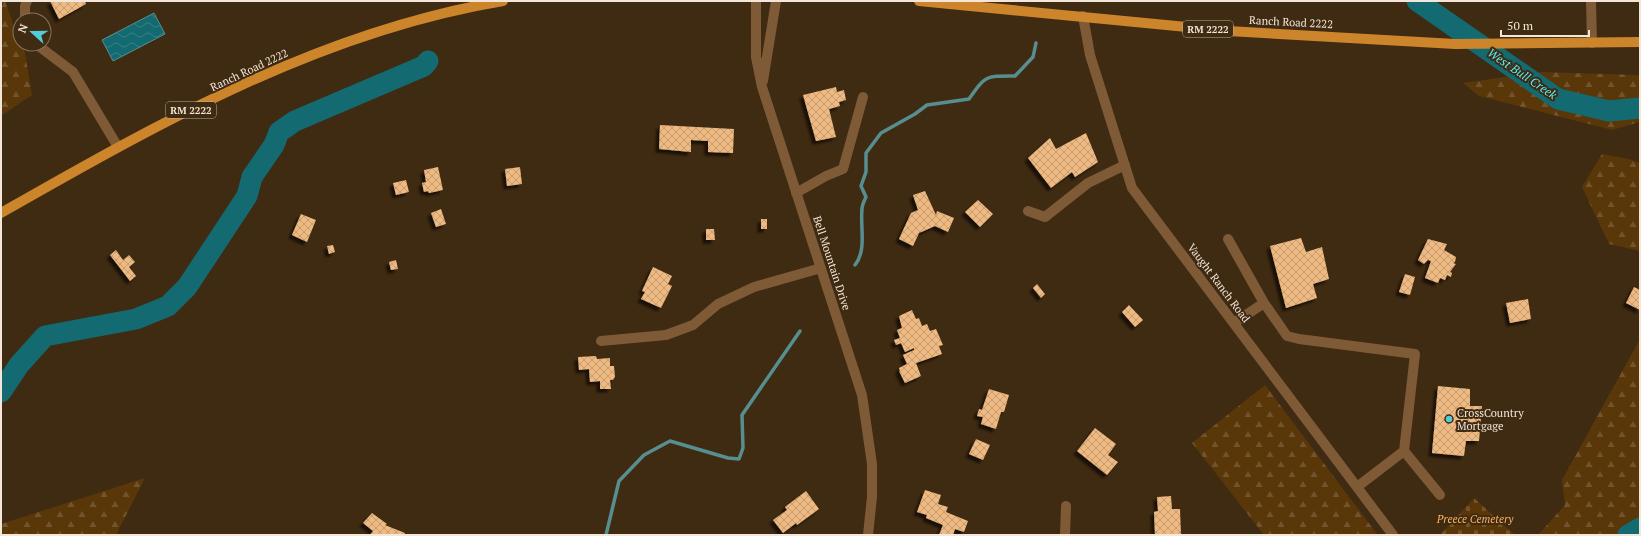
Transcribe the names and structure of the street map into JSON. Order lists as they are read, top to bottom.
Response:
{
  "streets": {
    "main road": ["Ranch Road 2222", "RM 2222"],
    "street": ["Bell Mountain Drive", "Vaught Ranch Road"]
  },
  "crossings": [
    ["Ranch Road 2222", "Vaught Ranch Road"]
  ],
  "water": ["West Bull Creek"],
  "parks": ["Preece Cemetery"],
  "places": ["CrossCountry Mortgage"],
  "scale_bar": "50 m",
  "north": "left"
}
